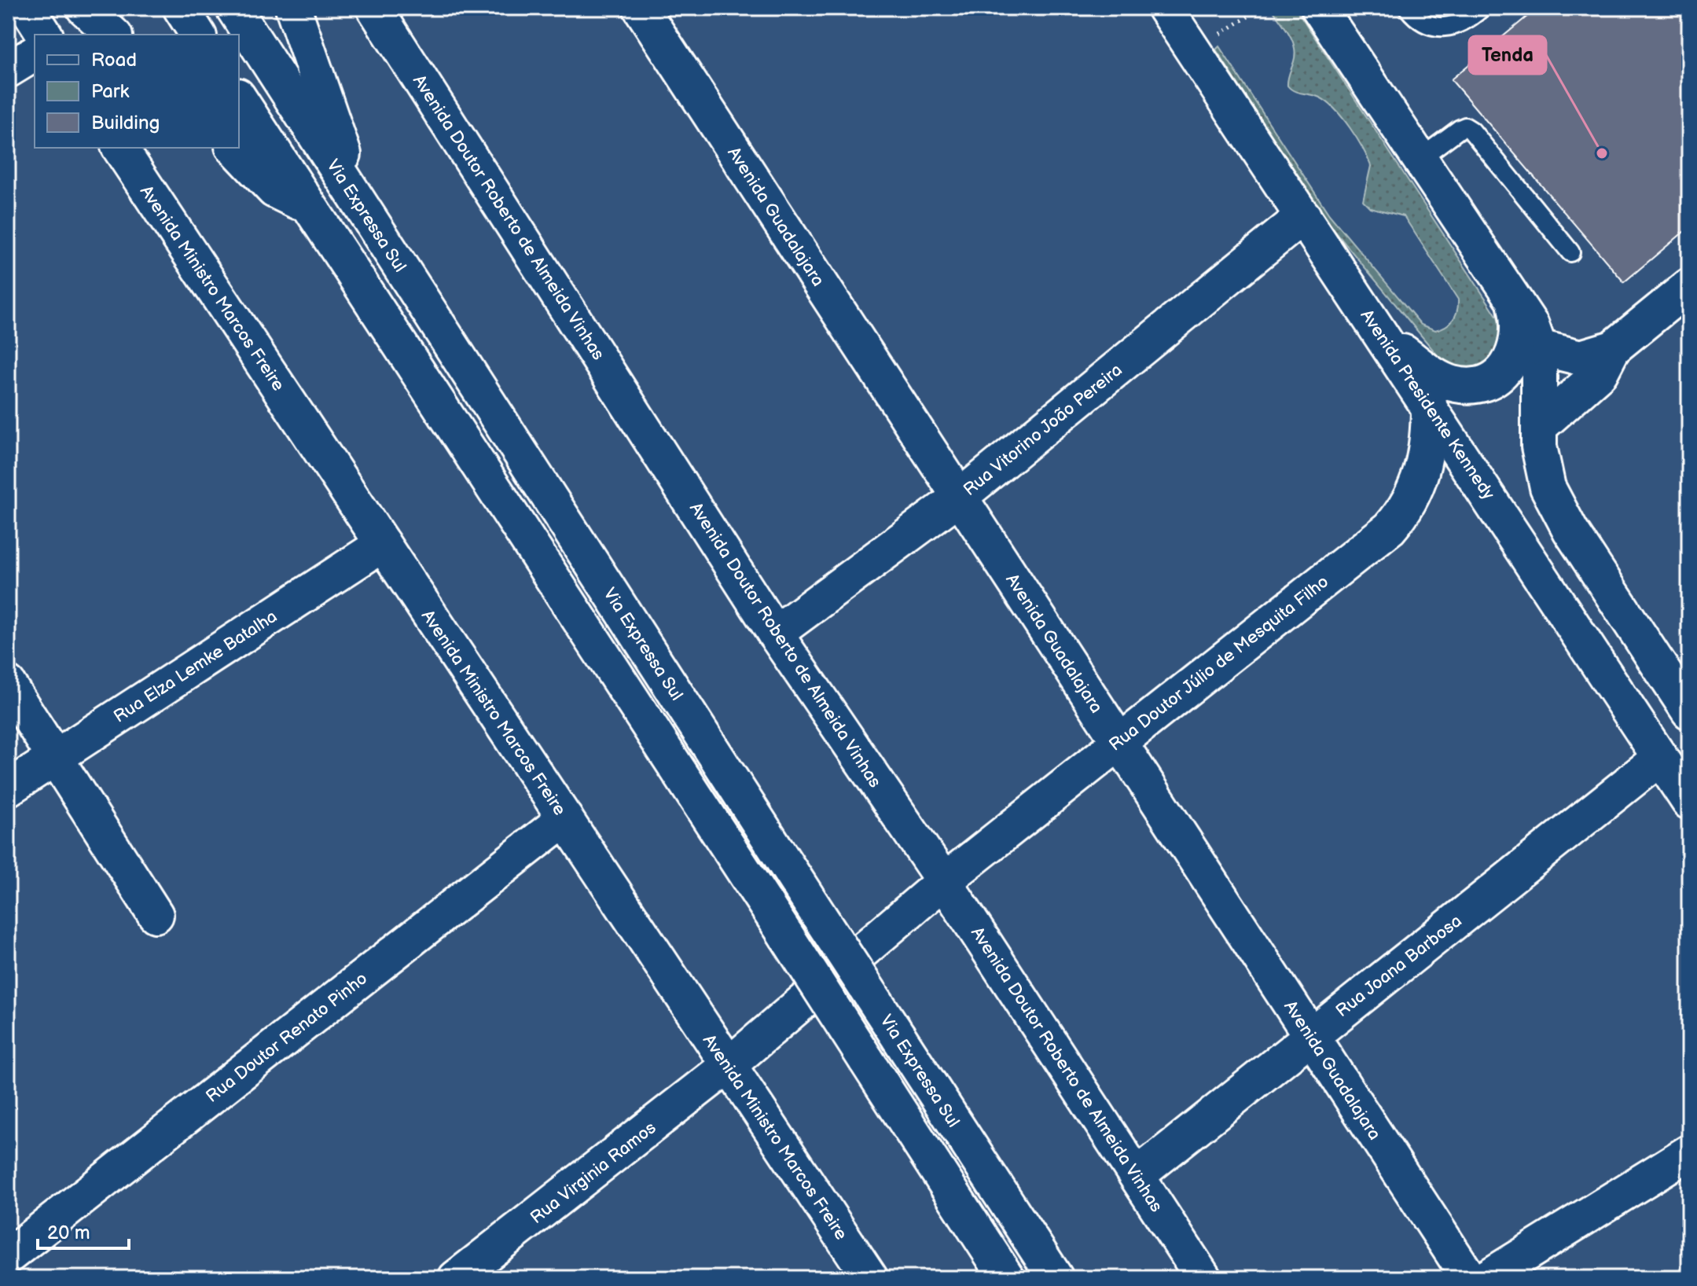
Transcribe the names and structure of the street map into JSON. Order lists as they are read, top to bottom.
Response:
{
  "streets": {
    "main road": [
      "Via Expressa Sul",
      "Avenida Guadalajara",
      "Avenida Doutor Roberto de Almeida Vinhas",
      "Avenida Ministro Marcos Freire",
      "Avenida Presidente Kennedy",
      "Rua Vitorino João Pereira",
      "Rua Doutor Júlio de Mesquita Filho",
      "Rua Elza Lemke Batalha",
      "Rua Joana Barbosa",
      "Rua Doutor Renato Pinho",
      "Rua Virginia Ramos"
    ]
  },
  "crossings": [
    ["Avenida Guadalajara", "Rua Vitorino João Pereira"],
    ["Avenida Guadalajara", "Rua Doutor Júlio de Mesquita Filho"],
    ["Avenida Guadalajara", "Rua Joana Barbosa"],
    ["Avenida Doutor Roberto de Almeida Vinhas", "Rua Vitorino João Pereira"],
    ["Avenida Doutor Roberto de Almeida Vinhas", "Rua Doutor Júlio de Mesquita Filho"],
    ["Avenida Doutor Roberto de Almeida Vinhas", "Rua Joana Barbosa"],
    ["Avenida Ministro Marcos Freire", "Rua Doutor Júlio de Mesquita Filho"],
    ["Avenida Ministro Marcos Freire", "Rua Elza Lemke Batalha"],
    ["Avenida Ministro Marcos Freire", "Rua Doutor Renato Pinho"],
    ["Avenida Ministro Marcos Freire", "Rua Virginia Ramos"],
    ["Avenida Presidente Kennedy", "Rua Vitorino João Pereira"],
    ["Avenida Presidente Kennedy", "Rua Doutor Júlio de Mesquita Filho"],
    ["Avenida Presidente Kennedy", "Rua Joana Barbosa"],
    ["Rua Doutor Júlio de Mesquita Filho", "Rua Virginia Ramos"]
  ],
  "places": ["Tenda"],
  "legend": ["Road", "Park", "Building"],
  "scale_bar": "20 m"
}
